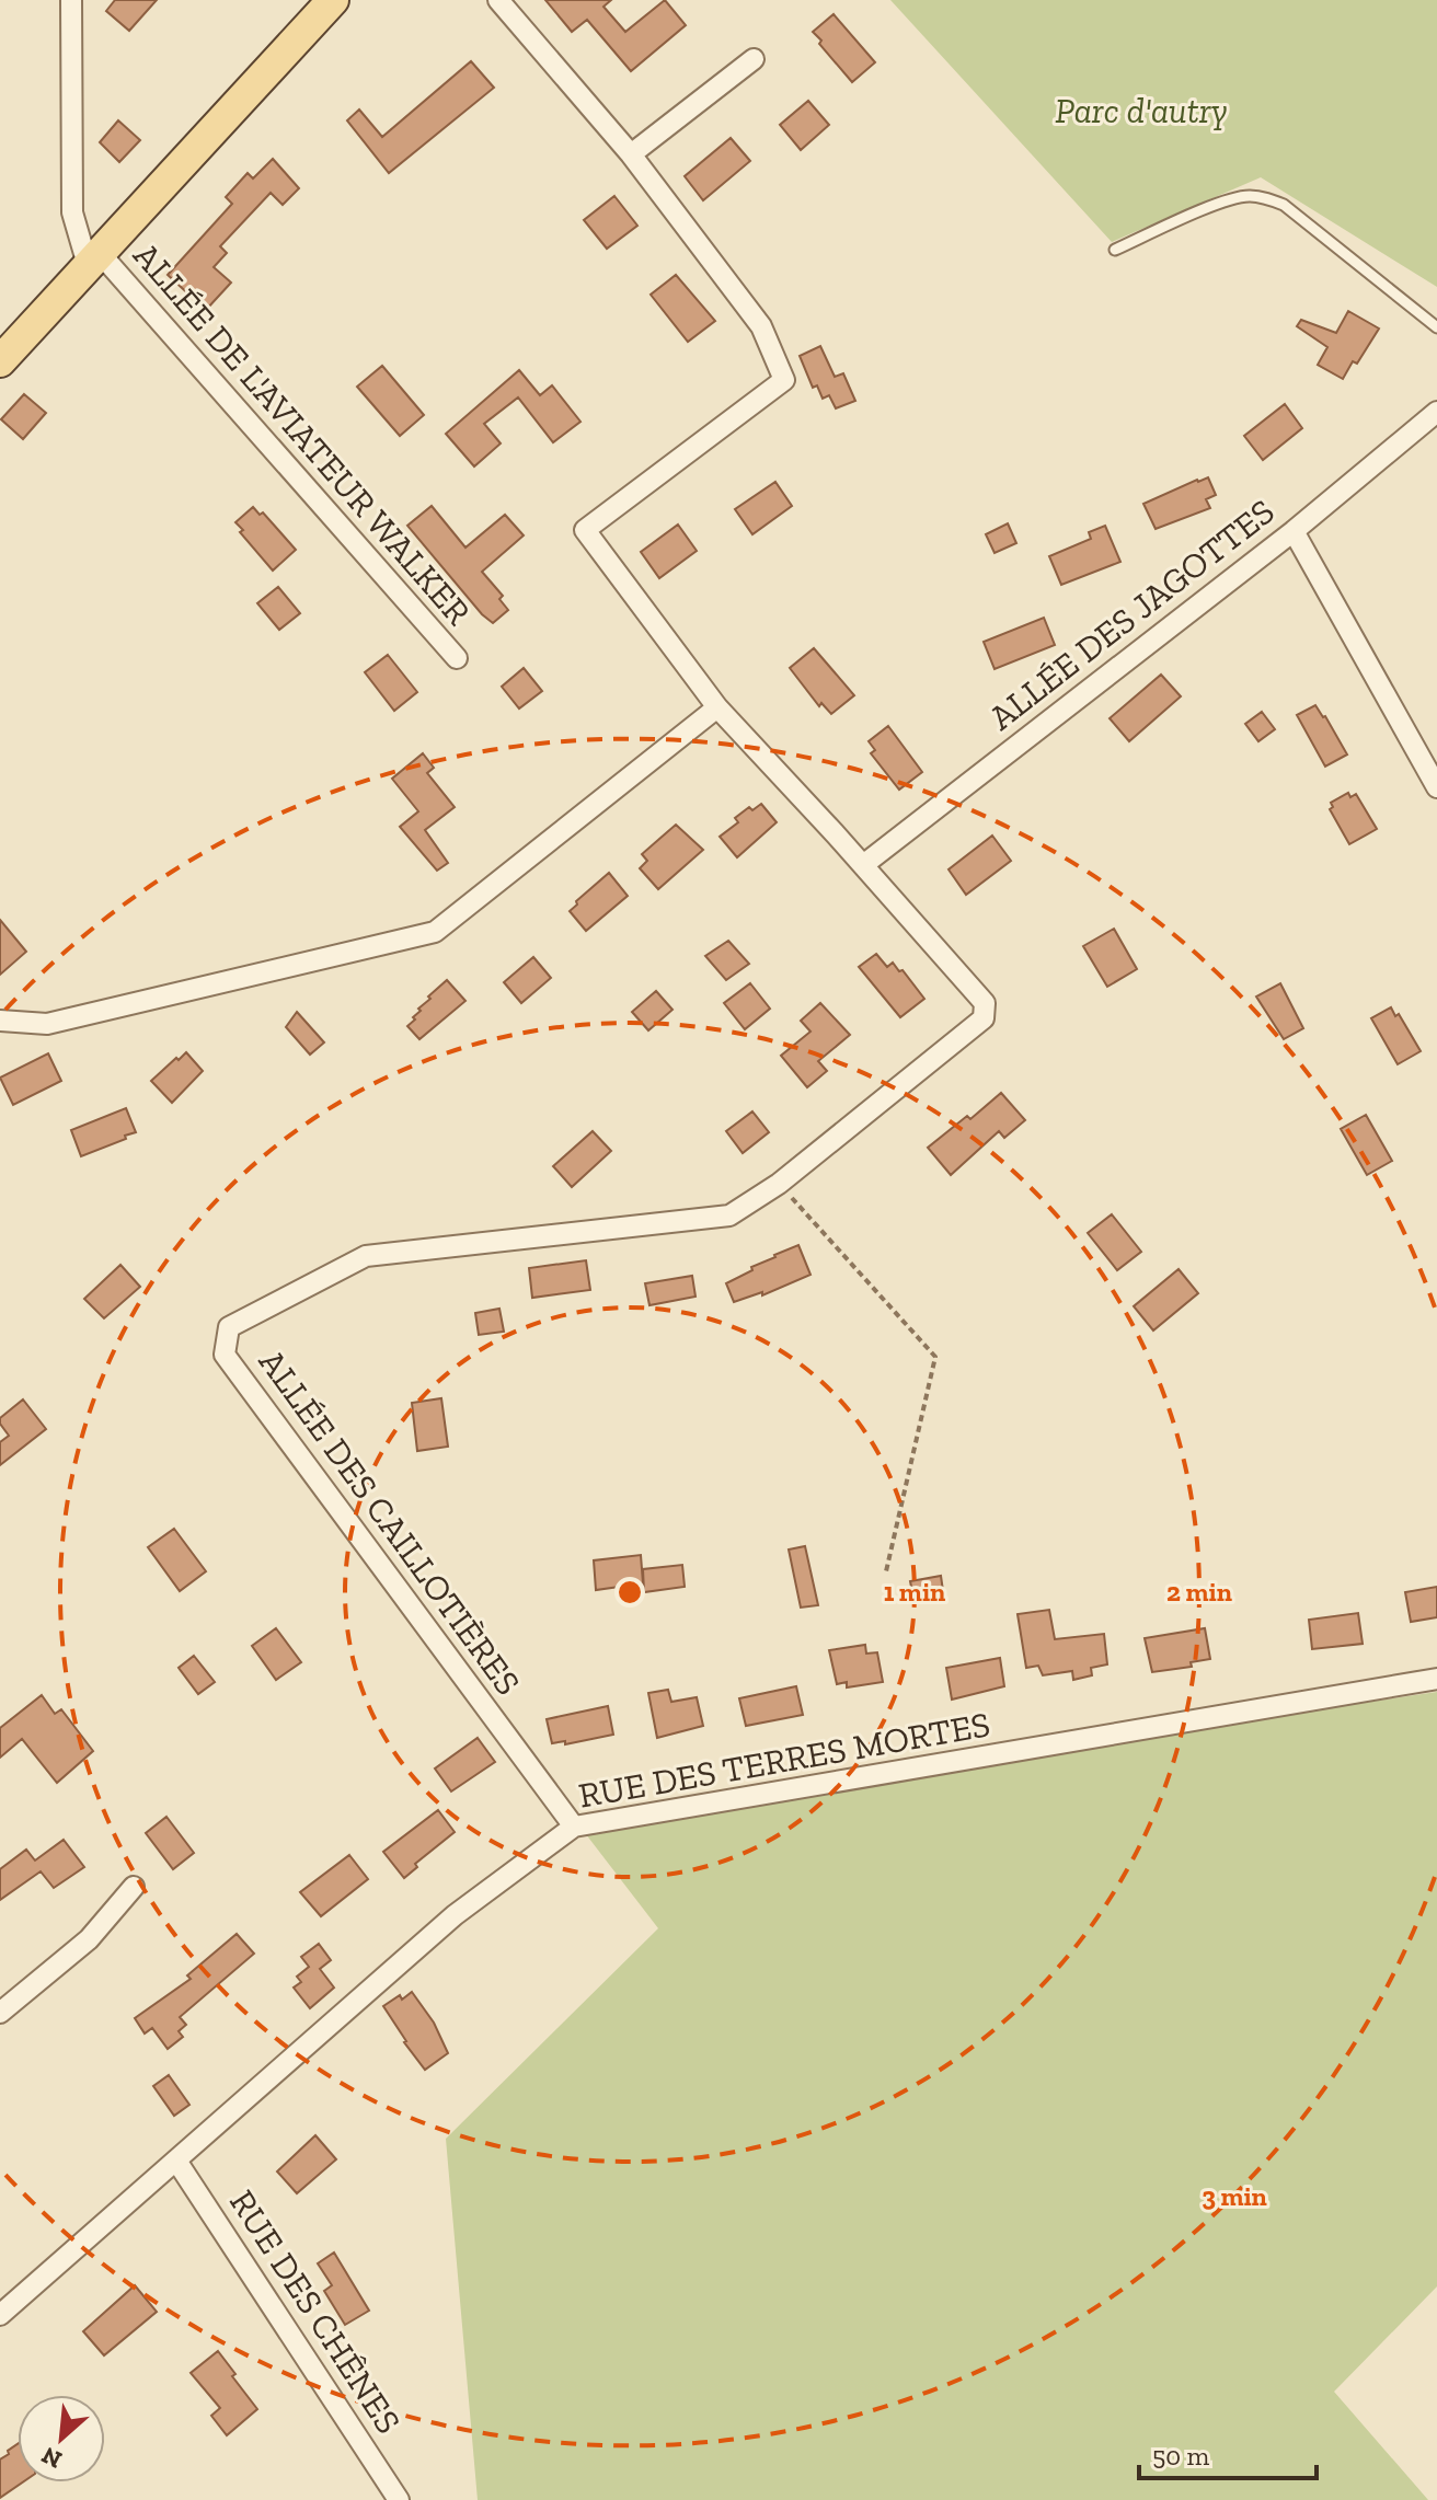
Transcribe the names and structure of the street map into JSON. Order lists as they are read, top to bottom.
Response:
{
  "streets": {
    "street": [
      "ALLÉE DE L'AVIATEUR WALKER",
      "ALLÉE DES JAGOTTES",
      "ALLÉE DES CAILLOTIÈRES",
      "RUE DES TERRES MORTES",
      "RUE DES CHÊNES"
    ]
  },
  "crossings": [
    ["ALLÉE DES JAGOTTES", "ALLÉE DES CAILLOTIÈRES"],
    ["ALLÉE DES CAILLOTIÈRES", "RUE DES TERRES MORTES"],
    ["RUE DES TERRES MORTES", "RUE DES CHÊNES"]
  ],
  "parks": ["Parc d'autry"],
  "scale_bar": "50 m",
  "north": "bottom left",
  "rings": ["1 min", "2 min", "3 min"]
}
